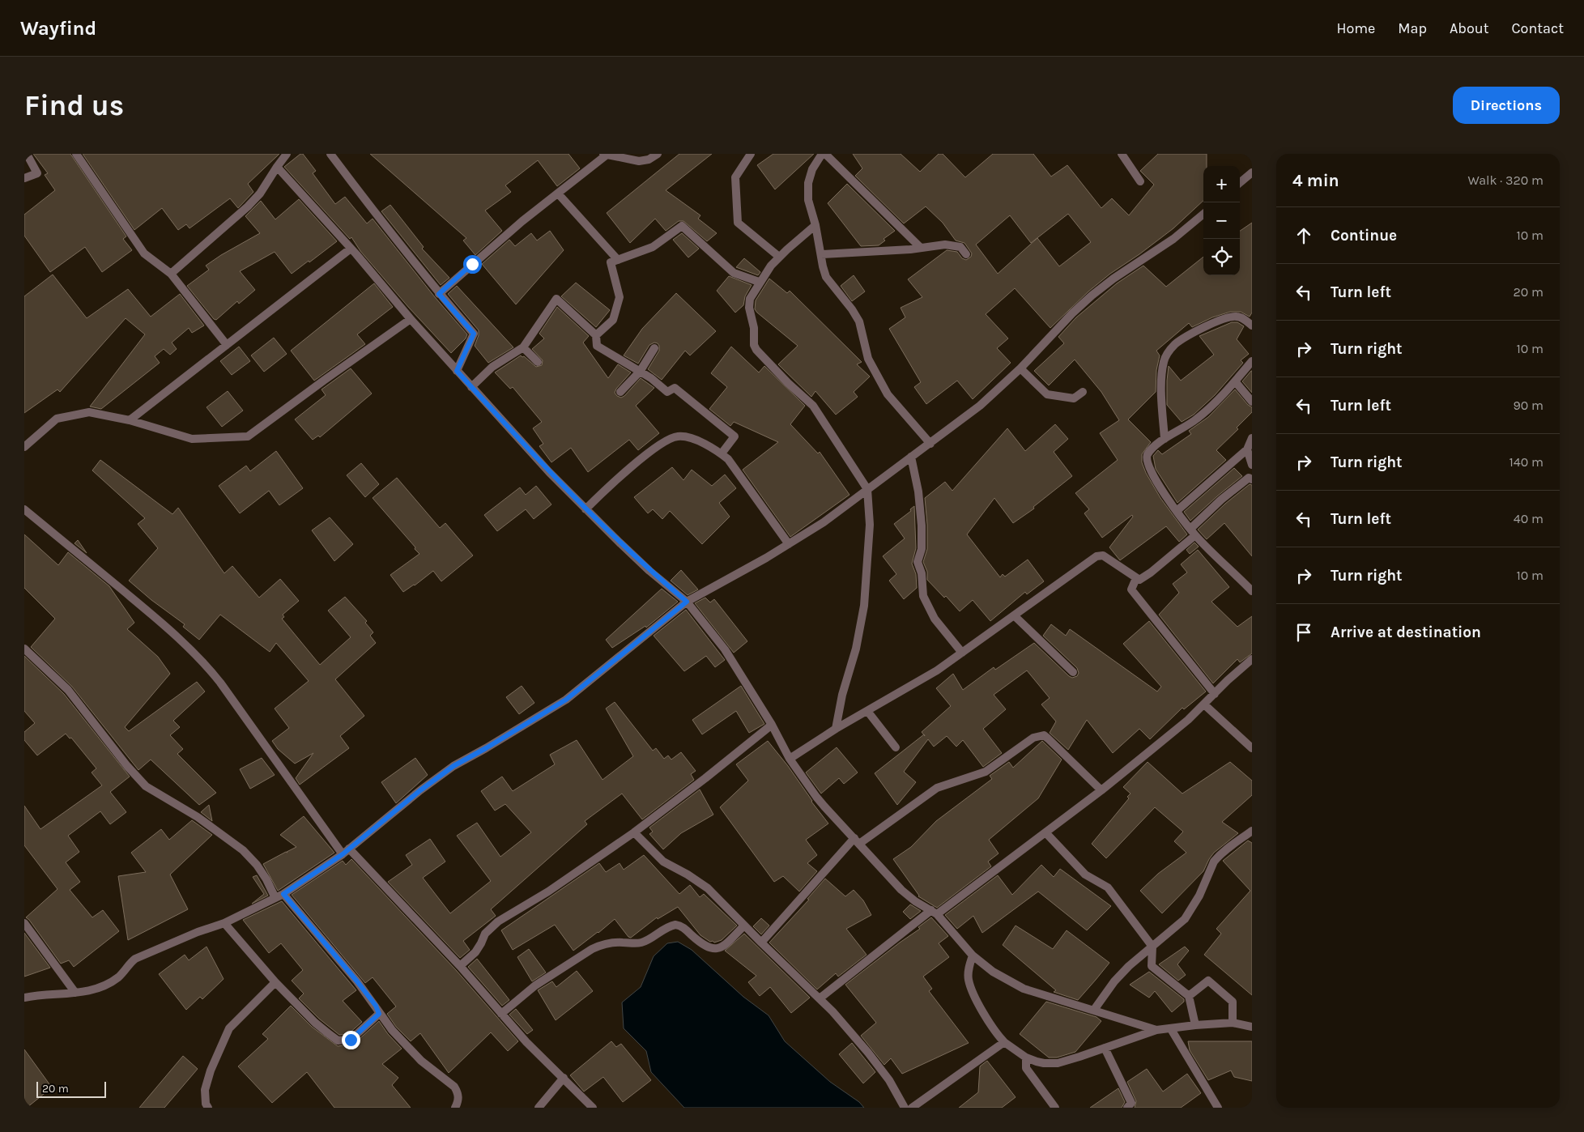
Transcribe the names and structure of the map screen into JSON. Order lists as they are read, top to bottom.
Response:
{
  "scale_bar": "20 m",
  "page": {
    "header": "Wayfind",
    "nav": [
      "Home",
      "Map",
      "About",
      "Contact"
    ],
    "buttons": "Directions",
    "title": "Find us",
    "heading": ["4 min", "Walk · 320 m"],
    "map_buttons": ["+", "−"],
    "list": [
      ["Continue", "10 m"],
      ["Turn left", "20 m"],
      ["Turn right", "10 m"],
      ["Turn left", "90 m"],
      ["Turn right", "140 m"],
      ["Turn left", "40 m"],
      ["Turn right", "10 m"],
      "Arrive at destination"
    ],
    "scale": "20 m"
  }
}
